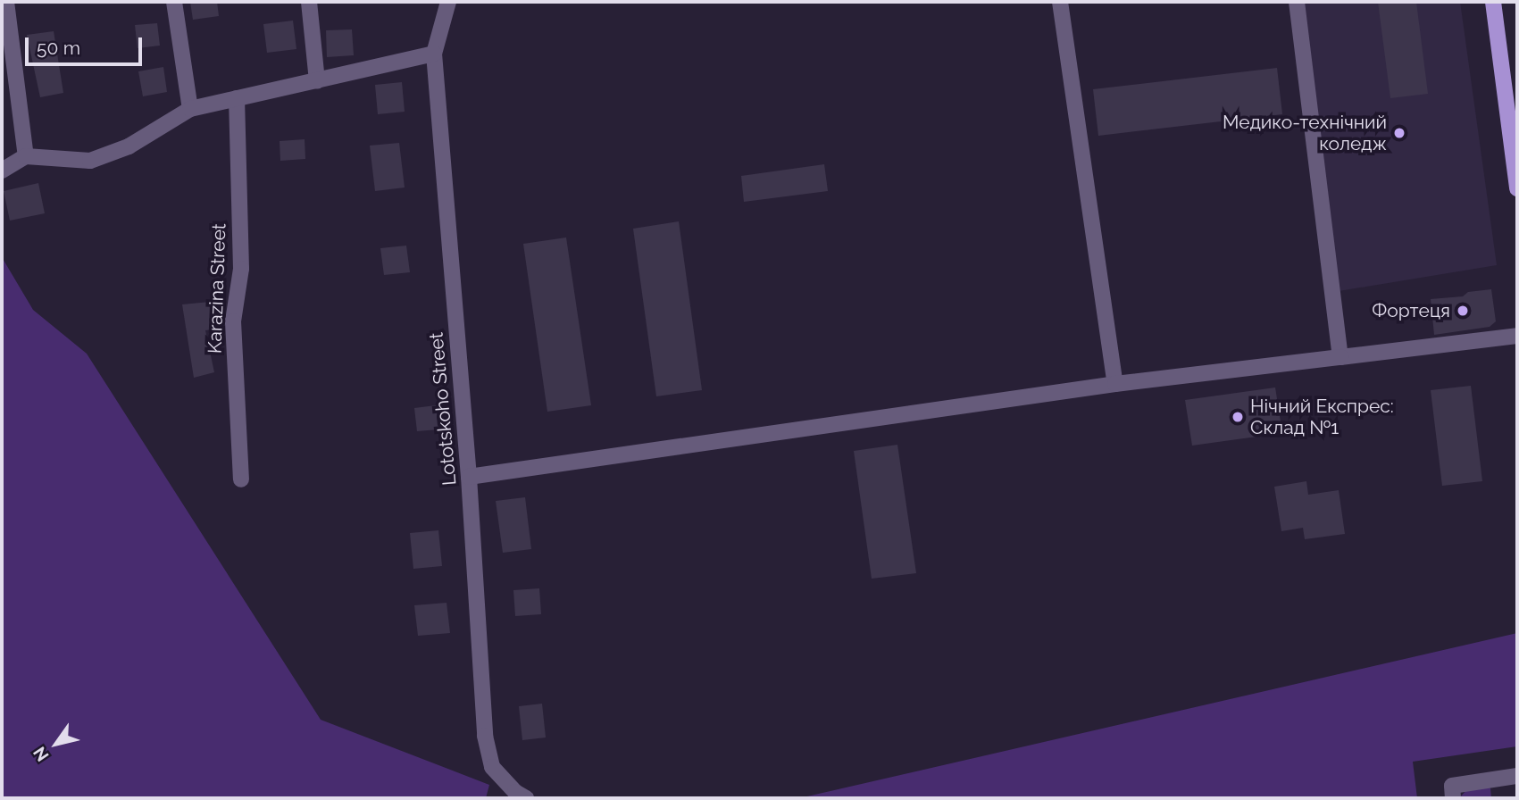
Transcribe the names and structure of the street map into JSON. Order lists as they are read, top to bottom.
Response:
{
  "streets": {
    "street": ["Karazina Street", "Lototskoho Street"]
  },
  "places": ["Медико-технічний коледж", "Фортеця", "Нічний Експрес: Склад №1"],
  "scale_bar": "50 m",
  "north": "bottom left"
}
